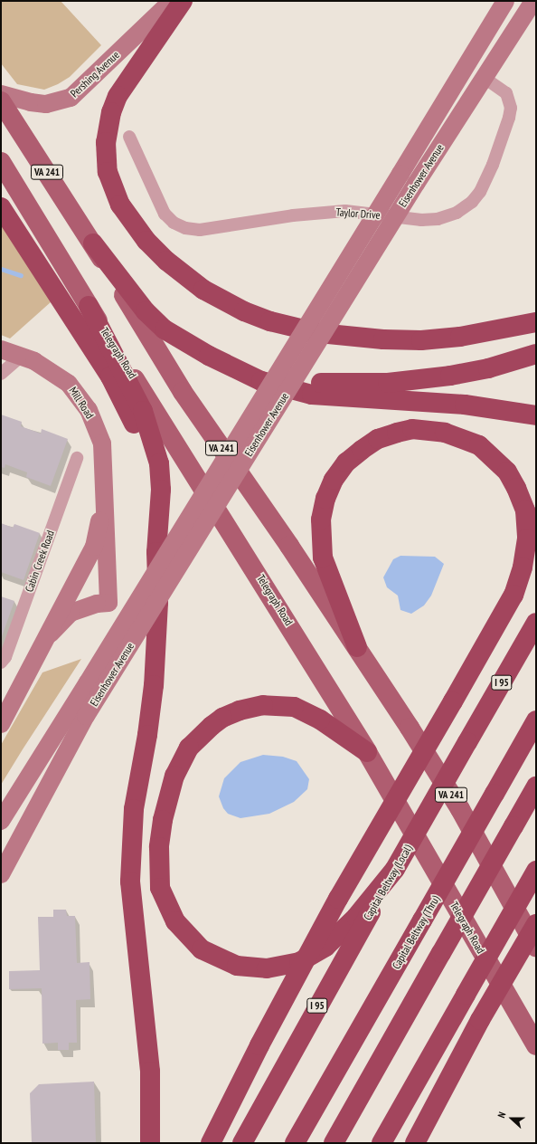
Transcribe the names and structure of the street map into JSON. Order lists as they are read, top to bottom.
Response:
{
  "streets": {
    "highway": ["I 95", "Capital Beltway (Local)", "Capital Beltway (Thru)"],
    "main road": [
      "Pershing Avenue",
      "VA 241",
      "Eisenhower Avenue",
      "Telegraph Road",
      "Mill Road"
    ],
    "street": ["Taylor Drive", "Cabin Creek Road"]
  },
  "crossings": [
    ["Eisenhower Avenue", "Taylor Drive"]
  ],
  "north": "left"
}
